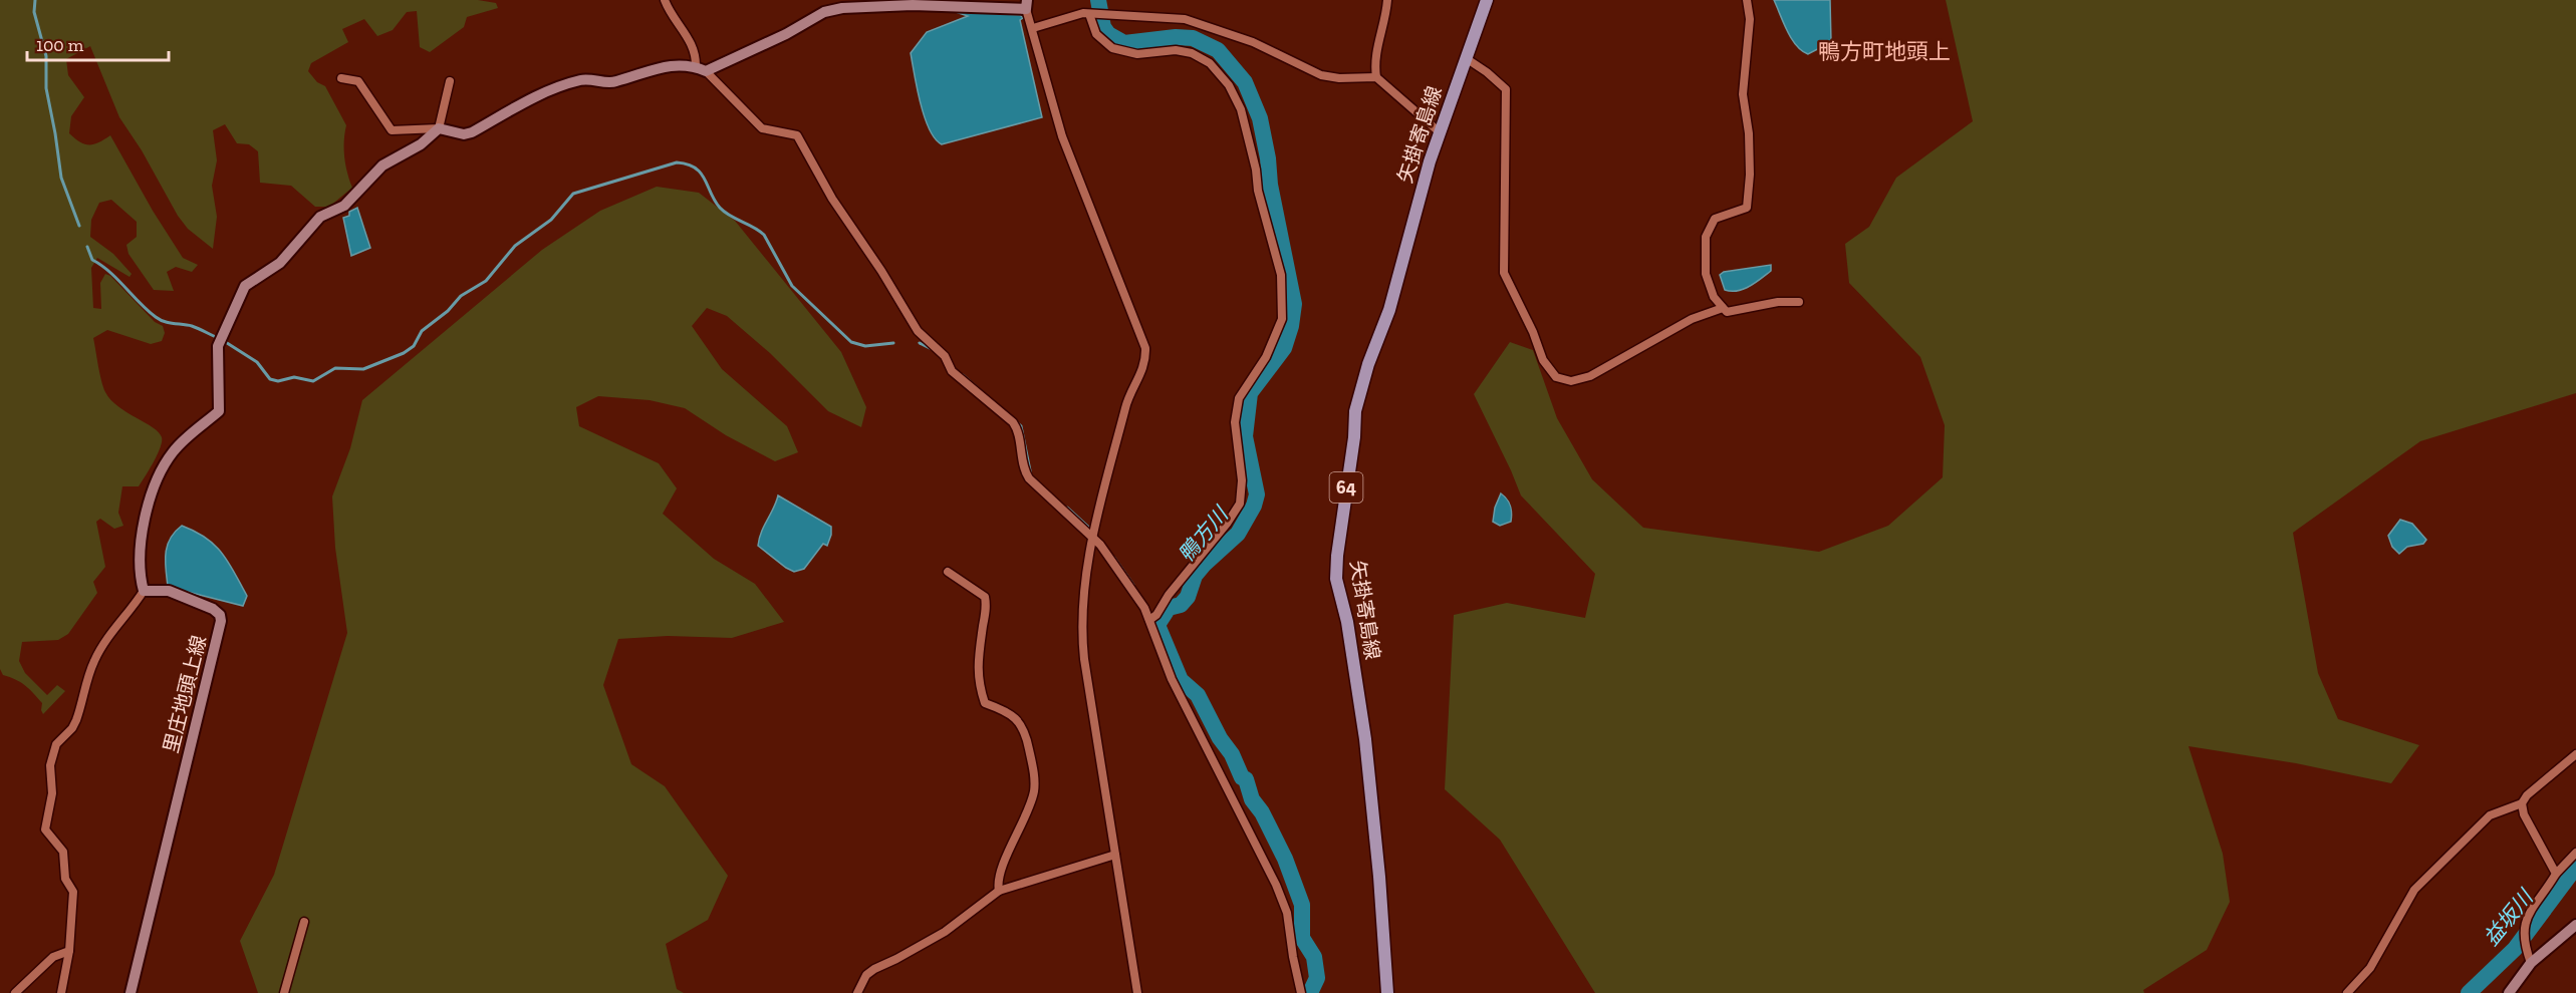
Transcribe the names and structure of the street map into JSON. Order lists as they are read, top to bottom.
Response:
{
  "streets": {
    "main road": ["矢掛寄島線", "64", "里庄地頭上線"]
  },
  "districts": ["鴨方町地頭上"],
  "water": ["鴨方川", "益坂川"],
  "scale_bar": "100 m"
}
